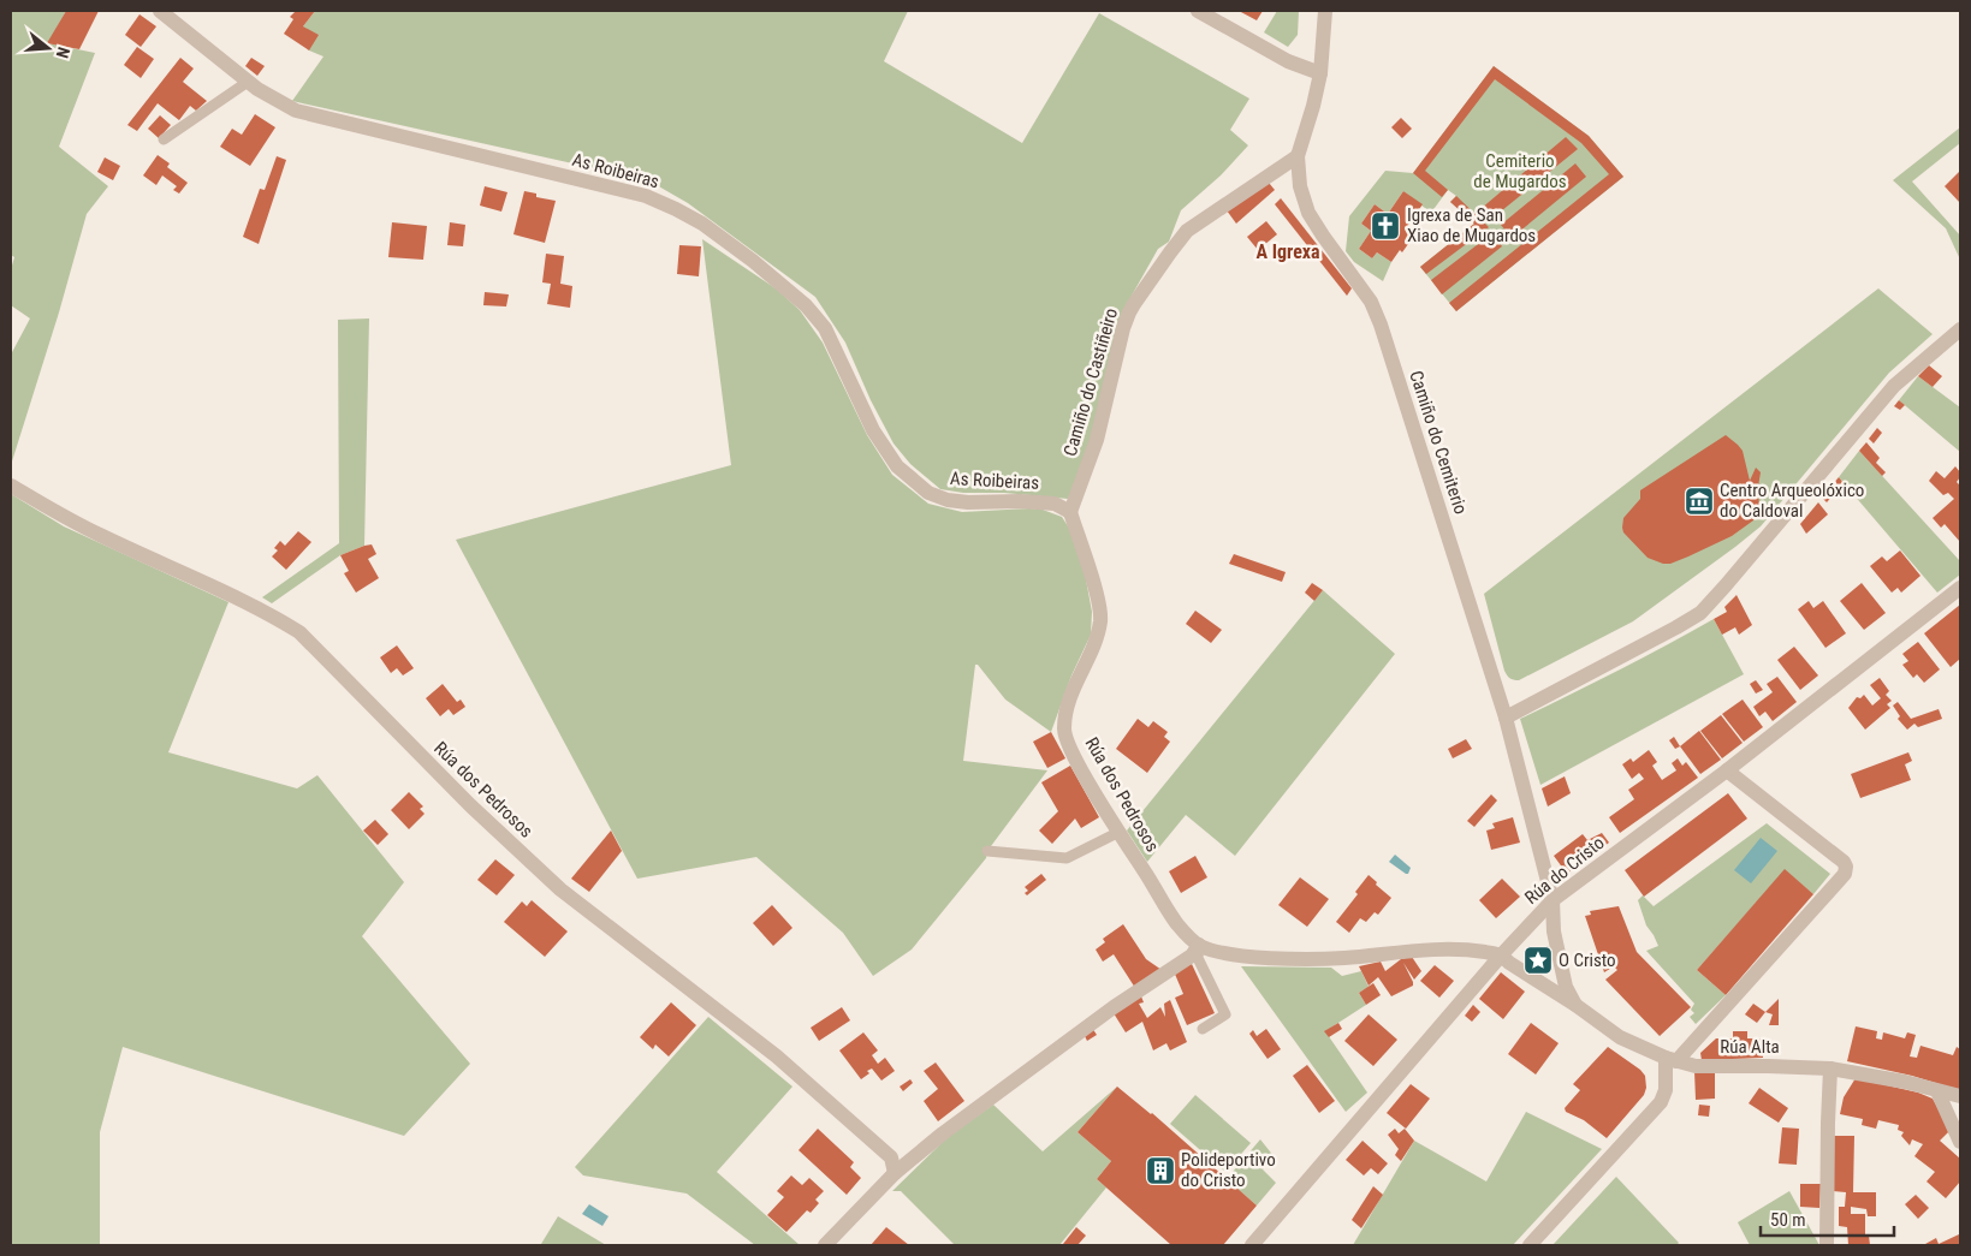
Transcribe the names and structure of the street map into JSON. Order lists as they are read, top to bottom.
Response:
{
  "streets": {
    "street": [
      "As Roibeiras",
      "Camiño do Castiñeiro",
      "Camiño do Cemiterio",
      "Rúa dos Pedrosos",
      "Rúa do Cristo",
      "Rúa Alta"
    ]
  },
  "crossings": [
    ["As Roibeiras", "Camiño do Castiñeiro"],
    ["As Roibeiras", "Rúa dos Pedrosos"],
    ["Camiño do Castiñeiro", "Camiño do Cemiterio"],
    ["Camiño do Castiñeiro", "Rúa dos Pedrosos"],
    ["Camiño do Cemiterio", "Rúa do Cristo"],
    ["Rúa dos Pedrosos", "Rúa do Cristo"],
    ["Rúa dos Pedrosos", "Rúa Alta"],
    ["Rúa do Cristo", "Rúa Alta"]
  ],
  "districts": ["A Igrexa"],
  "parks": ["Cemiterio de Mugardos"],
  "places": {
    "church": ["Igrexa de San Xiao de Mugardos"],
    "museum": ["Centro Arqueolóxico do Caldoval"],
    "place": ["O Cristo"],
    "building": ["Polideportivo do Cristo"]
  },
  "scale_bar": "50 m",
  "north": "right"
}
